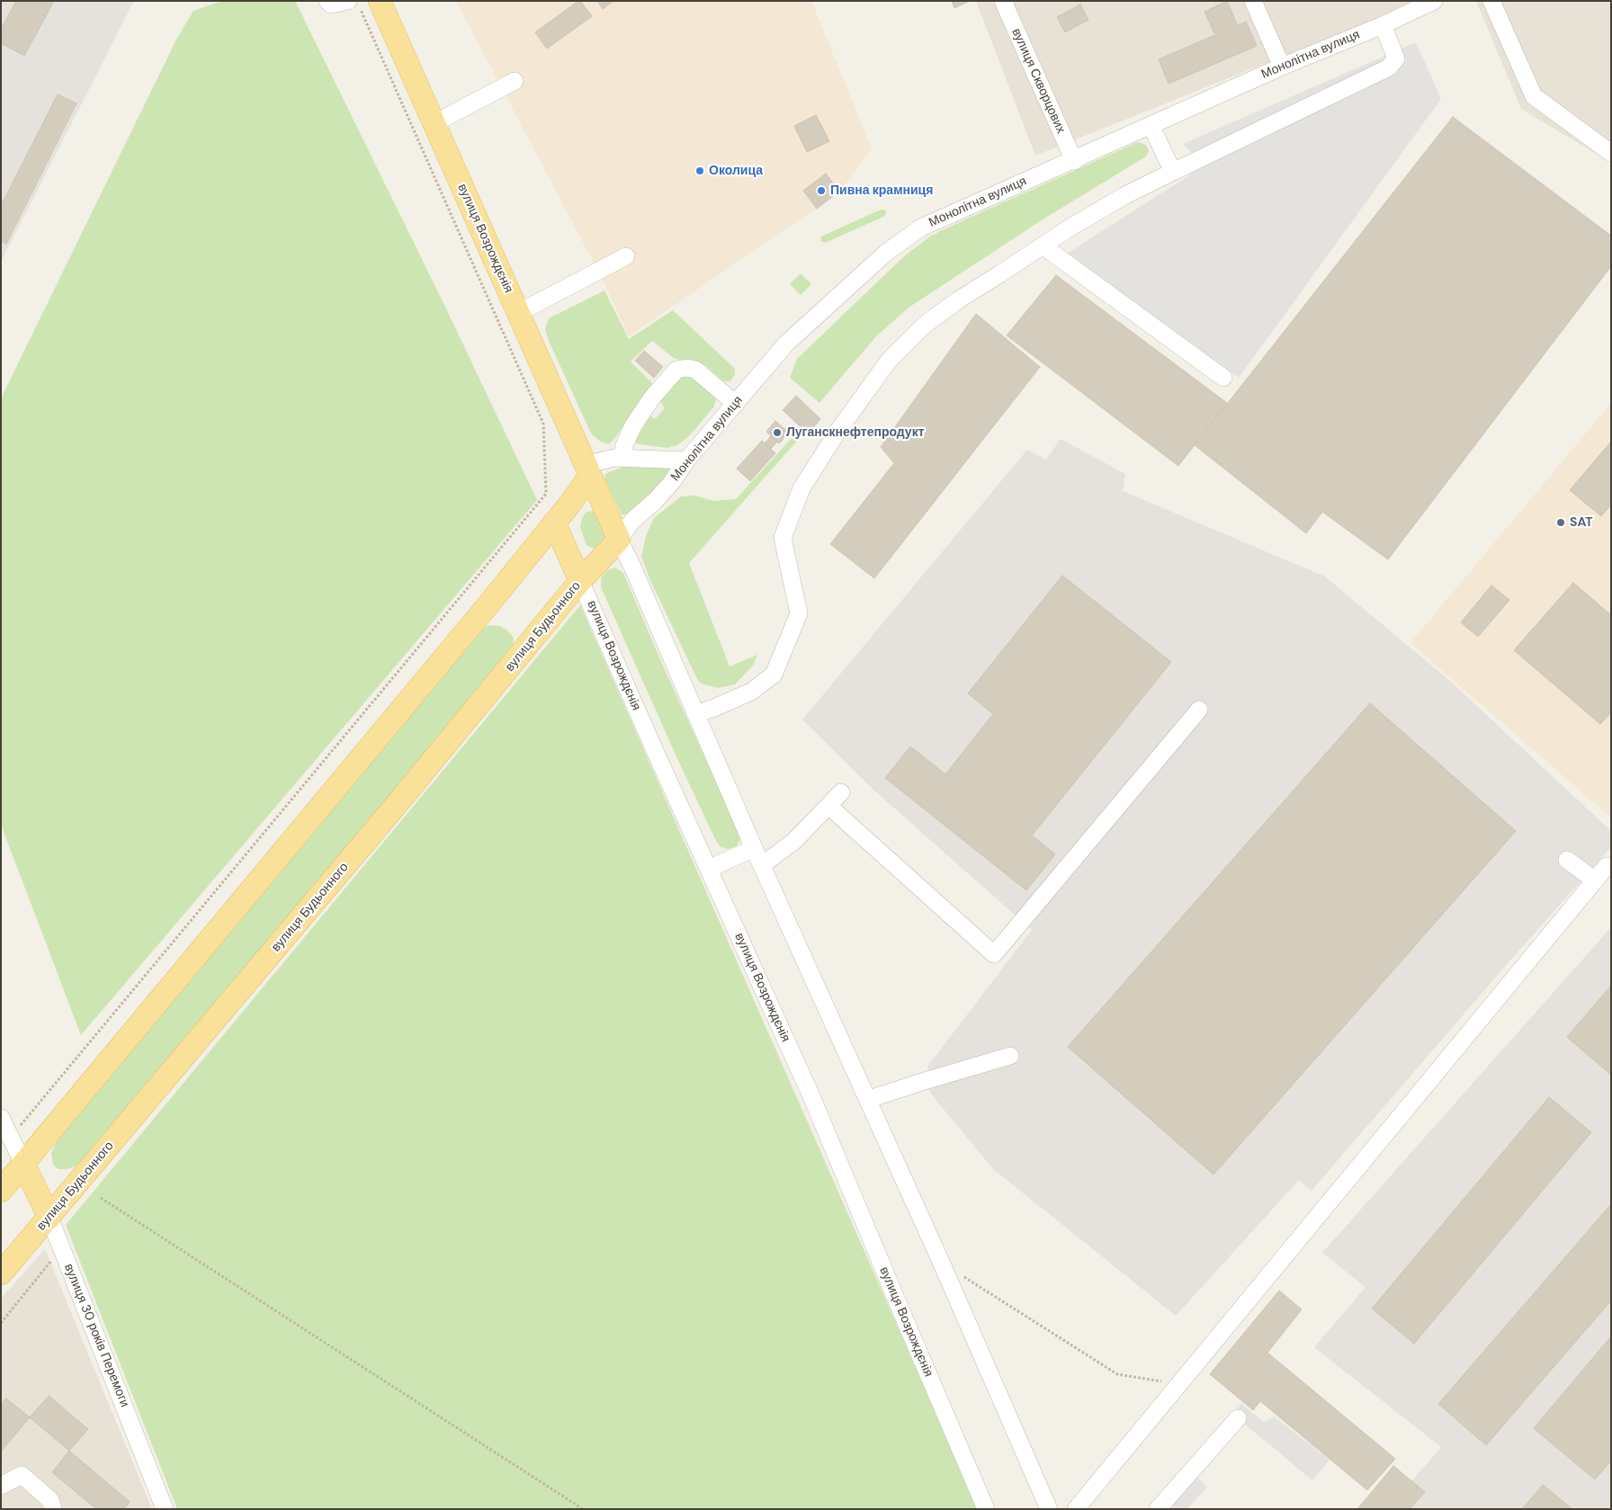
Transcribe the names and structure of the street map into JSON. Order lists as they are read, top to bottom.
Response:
{
  "streets": {
    "main road": ["вулиця Возрождєнія", "вулиця Будьонного", "вулиця 30 років Перемоги"],
    "street": ["Монолітна вулиця", "вулиця Скворцових"]
  },
  "crossings": [
    ["Монолітна вулиця", "вулиця Скворцових"],
    ["Монолітна вулиця", "вулиця Возрождєнія"],
    ["Монолітна вулиця", "вулиця Будьонного"],
    ["вулиця Возрождєнія", "вулиця Будьонного"],
    ["вулиця Будьонного", "вулиця 30 років Перемоги"]
  ],
  "places": [
    "Околица",
    "Пивна крамниця",
    "Луганскнефтепродукт",
    "SAT"
  ]
}
